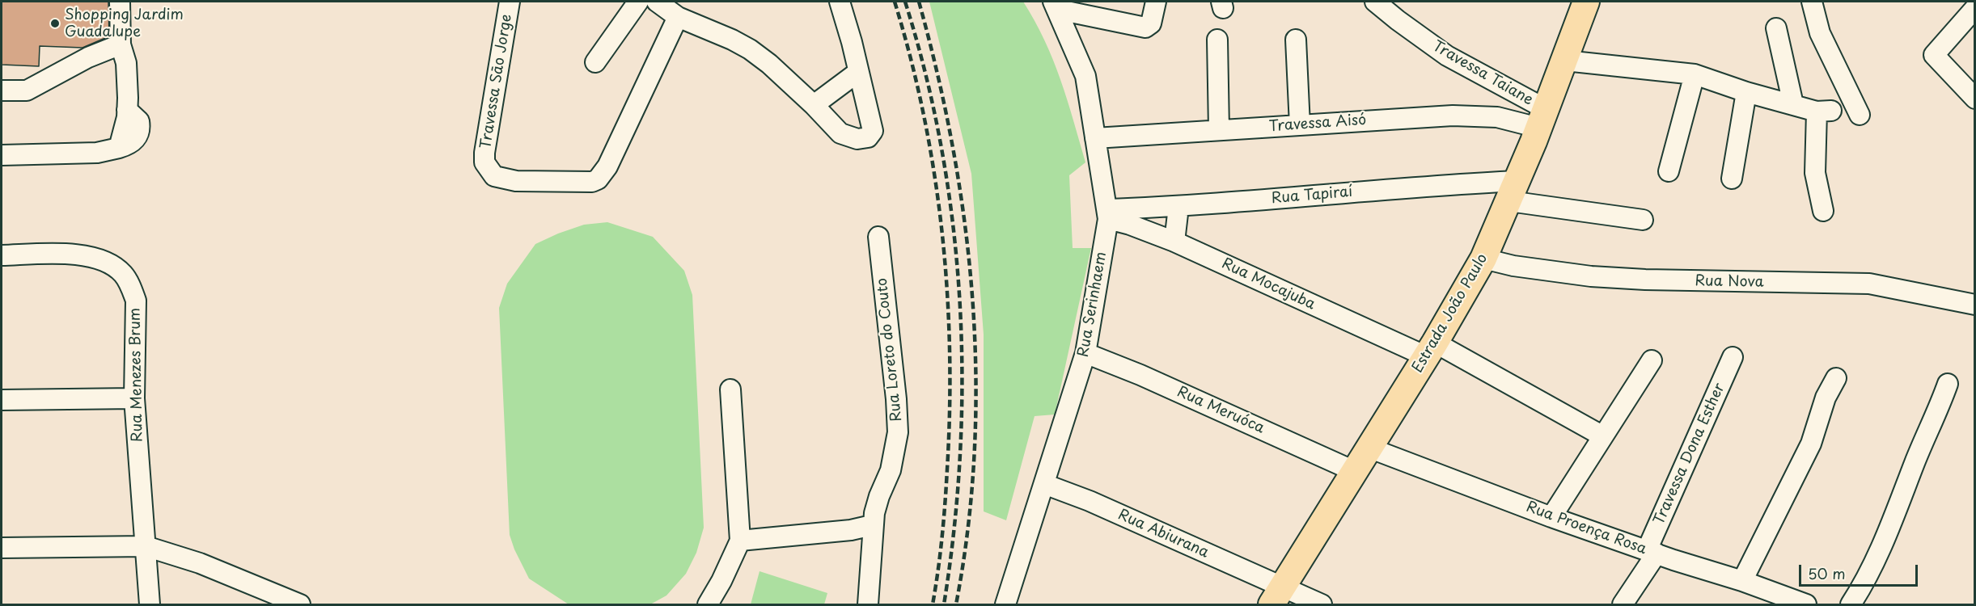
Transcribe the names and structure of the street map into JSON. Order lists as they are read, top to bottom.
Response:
{
  "streets": {
    "main road": ["Estrada João Paulo"],
    "street": [
      "Travessa Taiane",
      "Travessa Sāo Jorge",
      "Travessa Aisó",
      "Rua Tapiraí",
      "Rua Nova",
      "Rua Mocajuba",
      "Rua Serinhaem",
      "Rua Loreto do Couto",
      "Rua Menezes Brum",
      "Rua Meruóca",
      "Travessa Dona Esther",
      "Rua Proença Rosa",
      "Rua Abiurana"
    ]
  },
  "crossings": [
    ["Travessa Taiane", "Travessa Aisó"],
    ["Travessa Taiane", "Estrada João Paulo"],
    ["Travessa Aisó", "Rua Serinhaem"],
    ["Travessa Aisó", "Estrada João Paulo"],
    ["Rua Tapiraí", "Rua Mocajuba"],
    ["Rua Tapiraí", "Rua Serinhaem"],
    ["Rua Tapiraí", "Estrada João Paulo"],
    ["Rua Nova", "Estrada João Paulo"],
    ["Rua Mocajuba", "Rua Serinhaem"],
    ["Rua Mocajuba", "Estrada João Paulo"],
    ["Rua Serinhaem", "Rua Meruóca"],
    ["Rua Serinhaem", "Rua Abiurana"],
    ["Estrada João Paulo", "Rua Meruóca"],
    ["Estrada João Paulo", "Rua Proença Rosa"],
    ["Estrada João Paulo", "Rua Abiurana"],
    ["Travessa Dona Esther", "Rua Proença Rosa"]
  ],
  "places": ["Shopping Jardim Guadalupe"],
  "scale_bar": "50 m"
}
